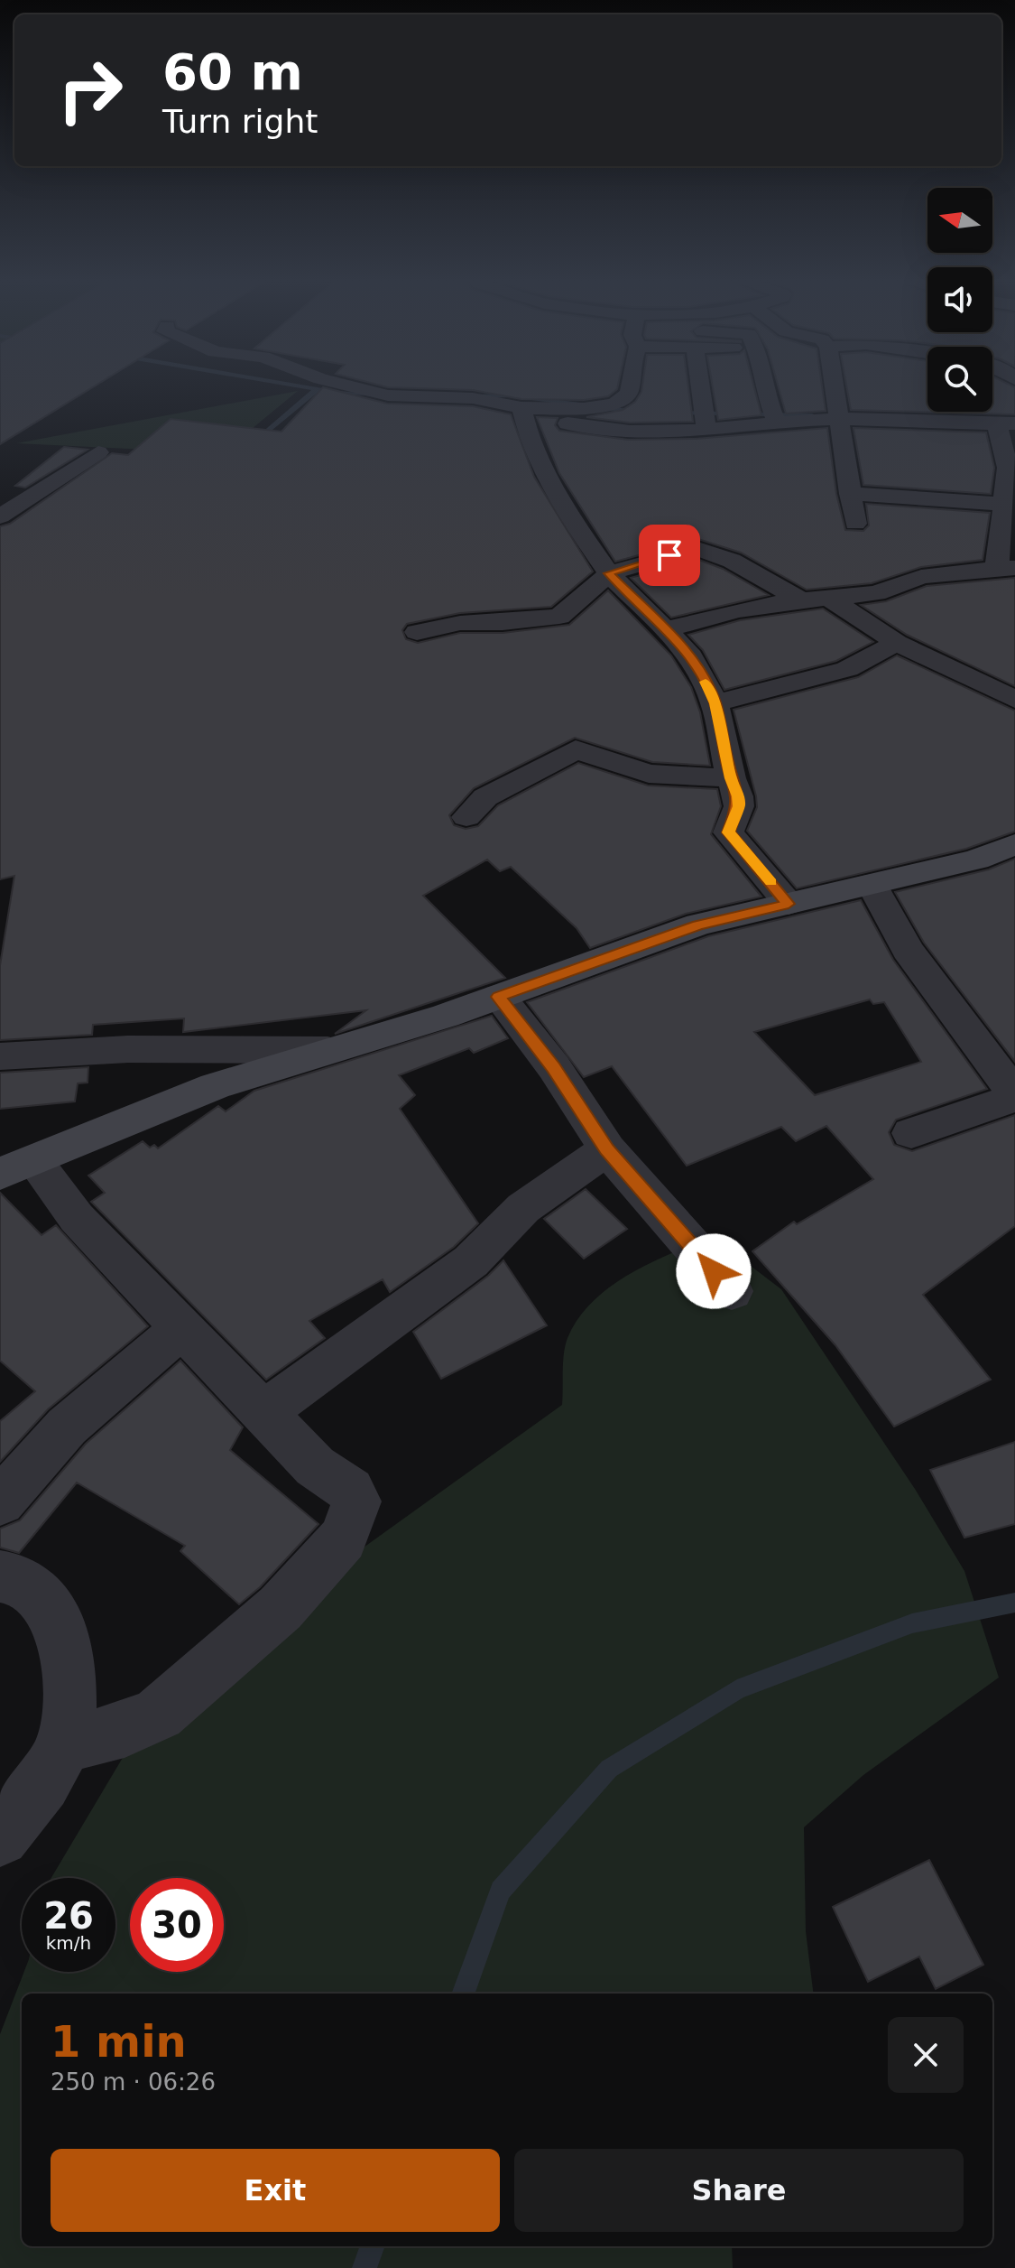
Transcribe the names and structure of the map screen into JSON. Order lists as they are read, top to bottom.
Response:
{
  "north": "left",
  "page": {
    "turn": ["60 m", "Turn right"],
    "speed": "26 km/h",
    "limit": "30",
    "heading": ["1 min", "250 m · 06:26"],
    "buttons": ["Exit", "Share"]
  }
}
